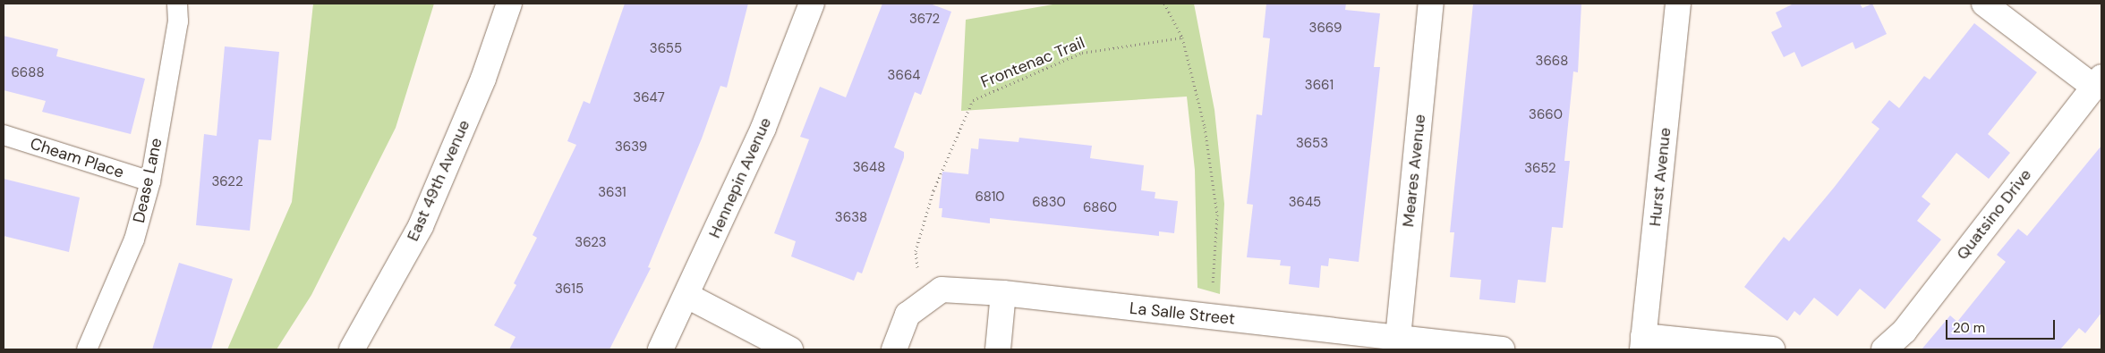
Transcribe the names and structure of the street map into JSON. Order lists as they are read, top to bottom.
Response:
{
  "streets": {
    "street": [
      "Meares Avenue",
      "Hurst Avenue",
      "Hennepin Avenue",
      "East 49th Avenue",
      "Quatsino Drive",
      "La Salle Street"
    ],
    "lane": ["Cheam Place", "Dease Lane"],
    "path": ["Frontenac Trail"]
  },
  "crossings": [
    ["Frontenac Trail", "La Salle Street"],
    ["Cheam Place", "Dease Lane"],
    ["Meares Avenue", "La Salle Street"]
  ],
  "house_numbers": [
    "3672",
    "3669",
    "3655",
    "3668",
    "6688",
    "3664",
    "3661",
    "3647",
    "3660",
    "3653",
    "3639",
    "3648",
    "3652",
    "3622",
    "3631",
    "6810",
    "6830",
    "3645",
    "6860",
    "3638",
    "3623",
    "3615"
  ],
  "scale_bar": "20 m"
}
